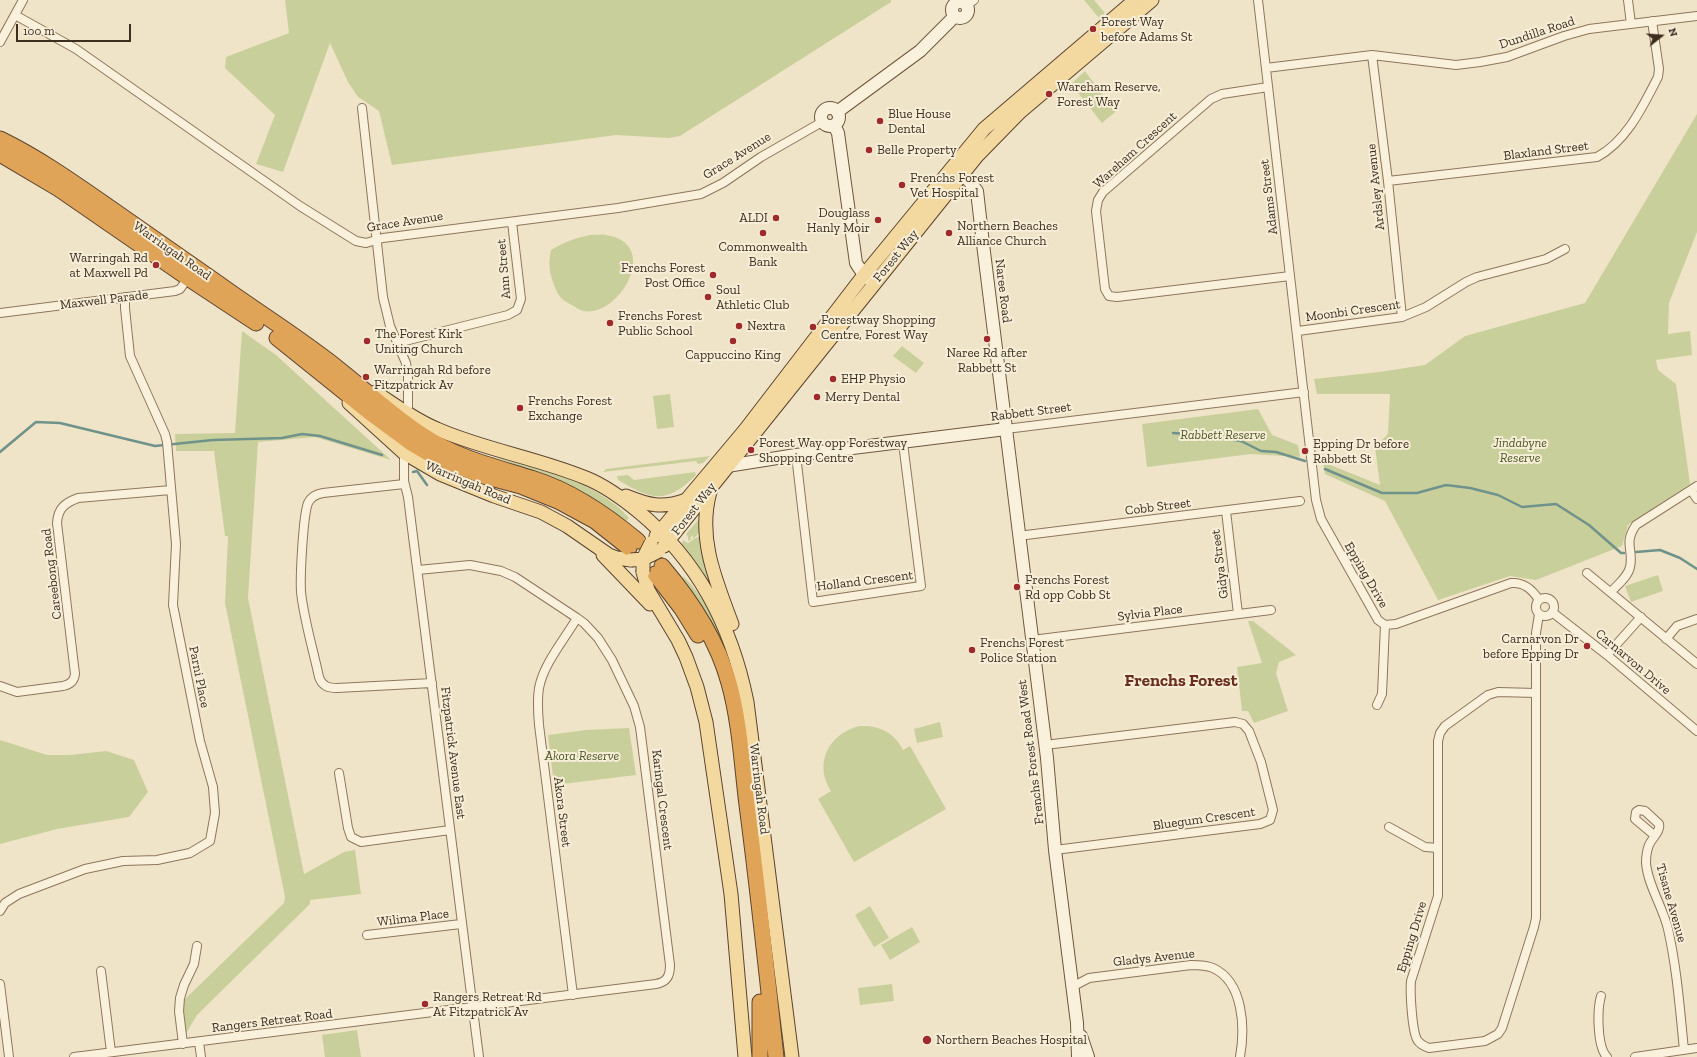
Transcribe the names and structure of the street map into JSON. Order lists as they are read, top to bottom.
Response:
{
  "streets": {
    "highway": ["Warringah Road"],
    "main road": [
      "Forest Way",
      "Naree Road",
      "Rabbett Street",
      "Frenchs Forest Road West"
    ],
    "street": [
      "Dundilla Road",
      "Wareham Crescent",
      "Blaxland Street",
      "Grace Avenue",
      "Ardsley Avenue",
      "Adams Street",
      "Ann Street",
      "Maxwell Parade",
      "Moonbi Crescent",
      "Cobb Street",
      "Gidya Street",
      "Careebong Road",
      "Epping Drive",
      "Holland Crescent",
      "Sylvia Place",
      "Carnarvon Drive",
      "Parni Place",
      "Fitzpatrick Avenue East",
      "Karingal Crescent",
      "Akora Street",
      "Bluegum Crescent",
      "Tisane Avenue",
      "Wilima Place",
      "Gladys Avenue",
      "Rangers Retreat Road"
    ]
  },
  "crossings": [
    ["Dundilla Road", "Blaxland Street"],
    ["Dundilla Road", "Ardsley Avenue"],
    ["Dundilla Road", "Adams Street"],
    ["Wareham Crescent", "Adams Street"],
    ["Blaxland Street", "Ardsley Avenue"],
    ["Grace Avenue", "Ann Street"],
    ["Ardsley Avenue", "Moonbi Crescent"],
    ["Adams Street", "Moonbi Crescent"],
    ["Adams Street", "Rabbett Street"],
    ["Adams Street", "Epping Drive"],
    ["Warringah Road", "Forest Way"],
    ["Warringah Road", "Maxwell Parade"],
    ["Warringah Road", "Fitzpatrick Avenue East"],
    ["Forest Way", "Naree Road"],
    ["Forest Way", "Rabbett Street"],
    ["Naree Road", "Rabbett Street"],
    ["Naree Road", "Frenchs Forest Road West"],
    ["Maxwell Parade", "Parni Place"],
    ["Rabbett Street", "Epping Drive"],
    ["Rabbett Street", "Holland Crescent"],
    ["Rabbett Street", "Frenchs Forest Road West"],
    ["Cobb Street", "Gidya Street"],
    ["Cobb Street", "Frenchs Forest Road West"],
    ["Gidya Street", "Sylvia Place"],
    ["Careebong Road", "Parni Place"],
    ["Epping Drive", "Carnarvon Drive"],
    ["Sylvia Place", "Frenchs Forest Road West"],
    ["Frenchs Forest Road West", "Bluegum Crescent"],
    ["Frenchs Forest Road West", "Gladys Avenue"],
    ["Fitzpatrick Avenue East", "Karingal Crescent"],
    ["Fitzpatrick Avenue East", "Wilima Place"],
    ["Fitzpatrick Avenue East", "Rangers Retreat Road"],
    ["Karingal Crescent", "Akora Street"],
    ["Karingal Crescent", "Rangers Retreat Road"]
  ],
  "districts": ["Frenchs Forest"],
  "parks": ["Rabbett Reserve", "Jindabyne Reserve", "Akora Reserve"],
  "places": [
    "Forest Way before Adams St",
    "Wareham Reserve, Forest Way",
    "Blue House Dental",
    "Belle Property",
    "Frenchs Forest Vet Hospital",
    "ALDI",
    "Douglass Hanly Moir",
    "Commonwealth Bank",
    "Northern Beaches Alliance Church",
    "Warringah Rd at Maxwell Pd",
    "Frenchs Forest Post Office",
    "Soul Athletic Club",
    "Frenchs Forest Public School",
    "Nextra",
    "Forestway Shopping Centre, Forest Way",
    "Naree Rd after Rabbett St",
    "The Forest Kirk Uniting Church",
    "Cappuccino King",
    "Warringah Rd before Fitzpatrick Av",
    "EHP Physio",
    "Merry Dental",
    "Frenchs Forest Exchange",
    "Forest Way opp Forestway Shopping Centre",
    "Epping Dr before Rabbett St",
    "Frenchs Forest Rd opp Cobb St",
    "Carnarvon Dr before Epping Dr",
    "Frenchs Forest Police Station",
    "Rangers Retreat Rd At Fitzpatrick Av",
    "Northern Beaches Hospital"
  ],
  "scale_bar": "100 m",
  "north": "right"
}
